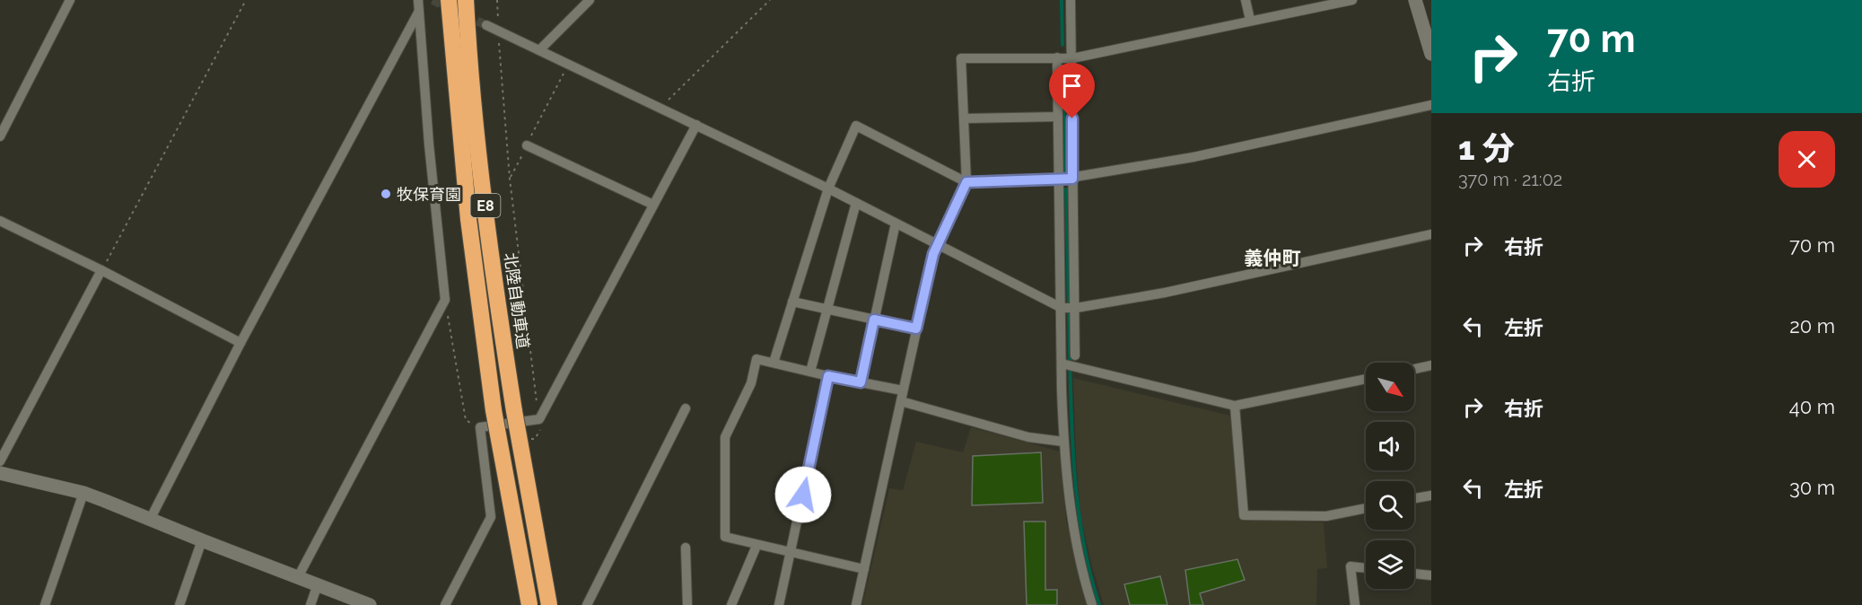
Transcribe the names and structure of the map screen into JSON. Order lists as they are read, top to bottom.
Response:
{
  "streets": {
    "highway": ["E8", "北陸自動車道"]
  },
  "districts": ["義仲町"],
  "places": ["牧保育園"],
  "north": "bottom right",
  "page": {
    "turn": ["70 m", "右折"],
    "heading": ["1 分", "370 m · 21:02"],
    "list": [
      {
        "name": "右折",
        "value": "70 m"
      },
      {
        "name": "左折",
        "value": "20 m"
      },
      {
        "name": "右折",
        "value": "40 m"
      },
      {
        "name": "左折",
        "value": "30 m"
      }
    ]
  }
}
